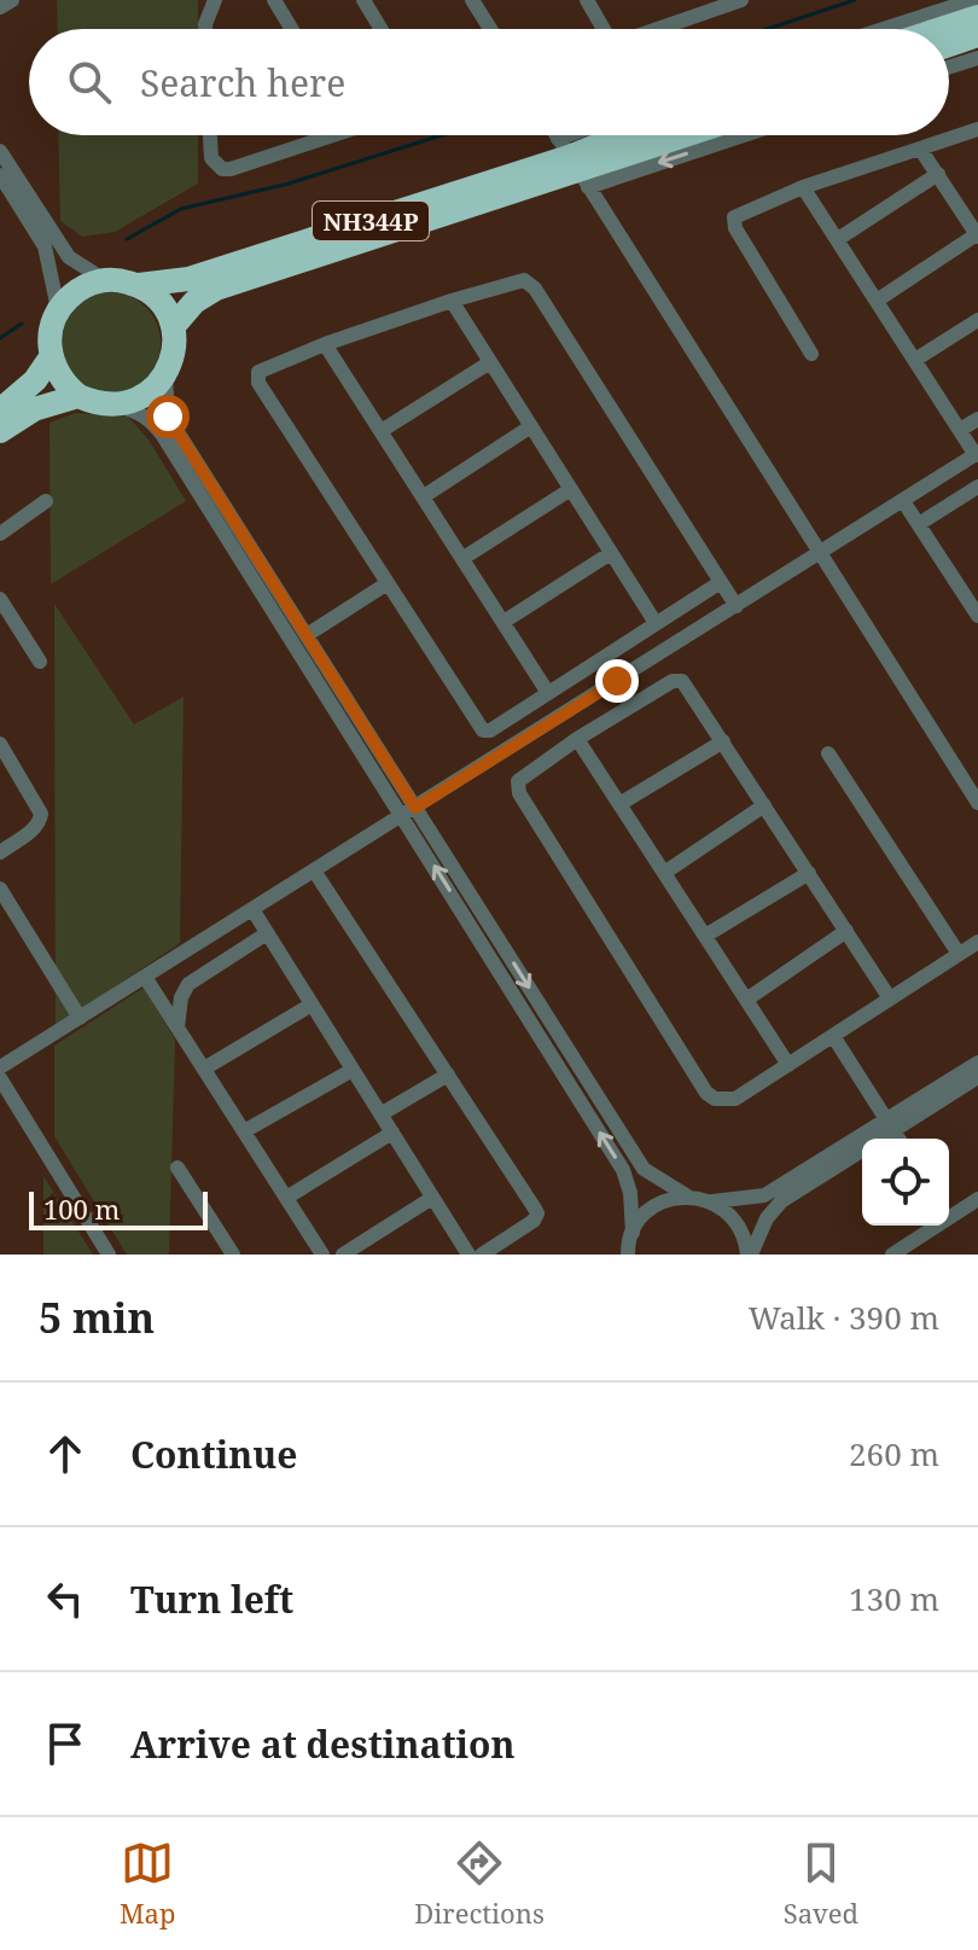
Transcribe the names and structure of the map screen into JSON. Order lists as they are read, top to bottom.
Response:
{
  "streets": {
    "highway": ["NH344P"]
  },
  "scale_bar": "100 m",
  "page": {
    "search": "Search here",
    "scale": "100 m",
    "heading": ["5 min", "Walk · 390 m"],
    "list": [
      ["Continue", "260 m"],
      ["Turn left", "130 m"],
      "Arrive at destination"
    ],
    "nav": ["Map", "Directions", "Saved"]
  }
}
